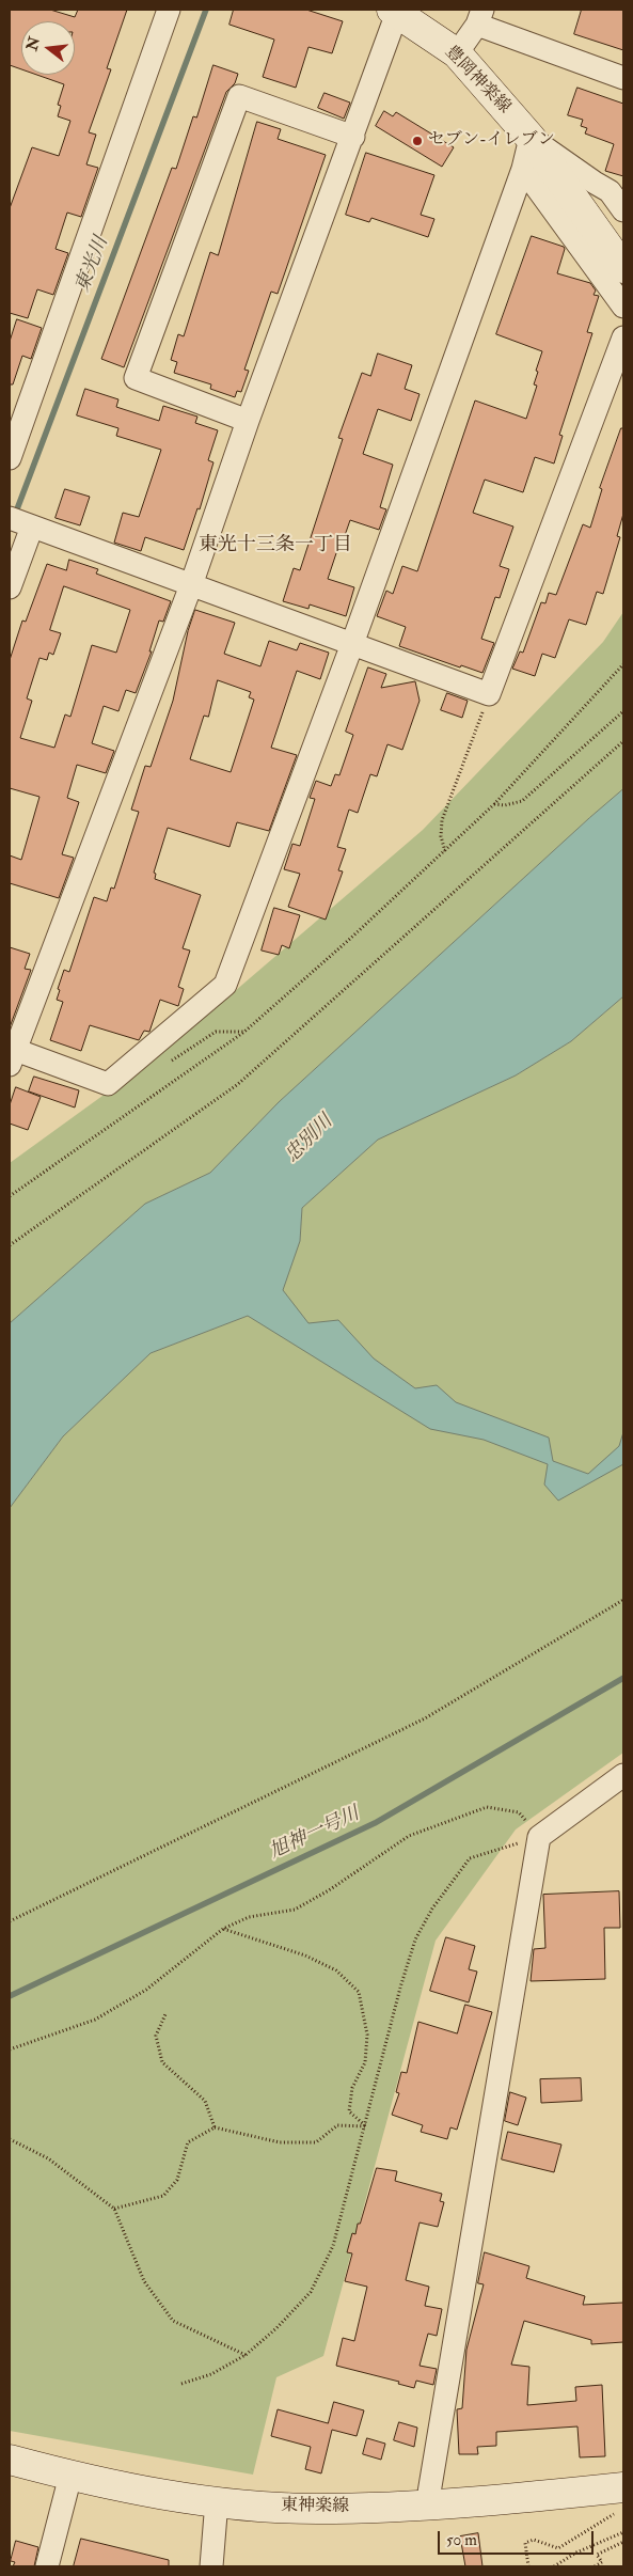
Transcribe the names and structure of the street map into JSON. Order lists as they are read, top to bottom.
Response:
{
  "streets": {
    "street": ["豊岡神楽線", "東神楽線"]
  },
  "districts": ["東光十三条一丁目"],
  "water": ["東光川", "忠別川", "旭神一号川"],
  "places": ["セブン-イレブン"],
  "scale_bar": "50 m",
  "north": "left"
}
